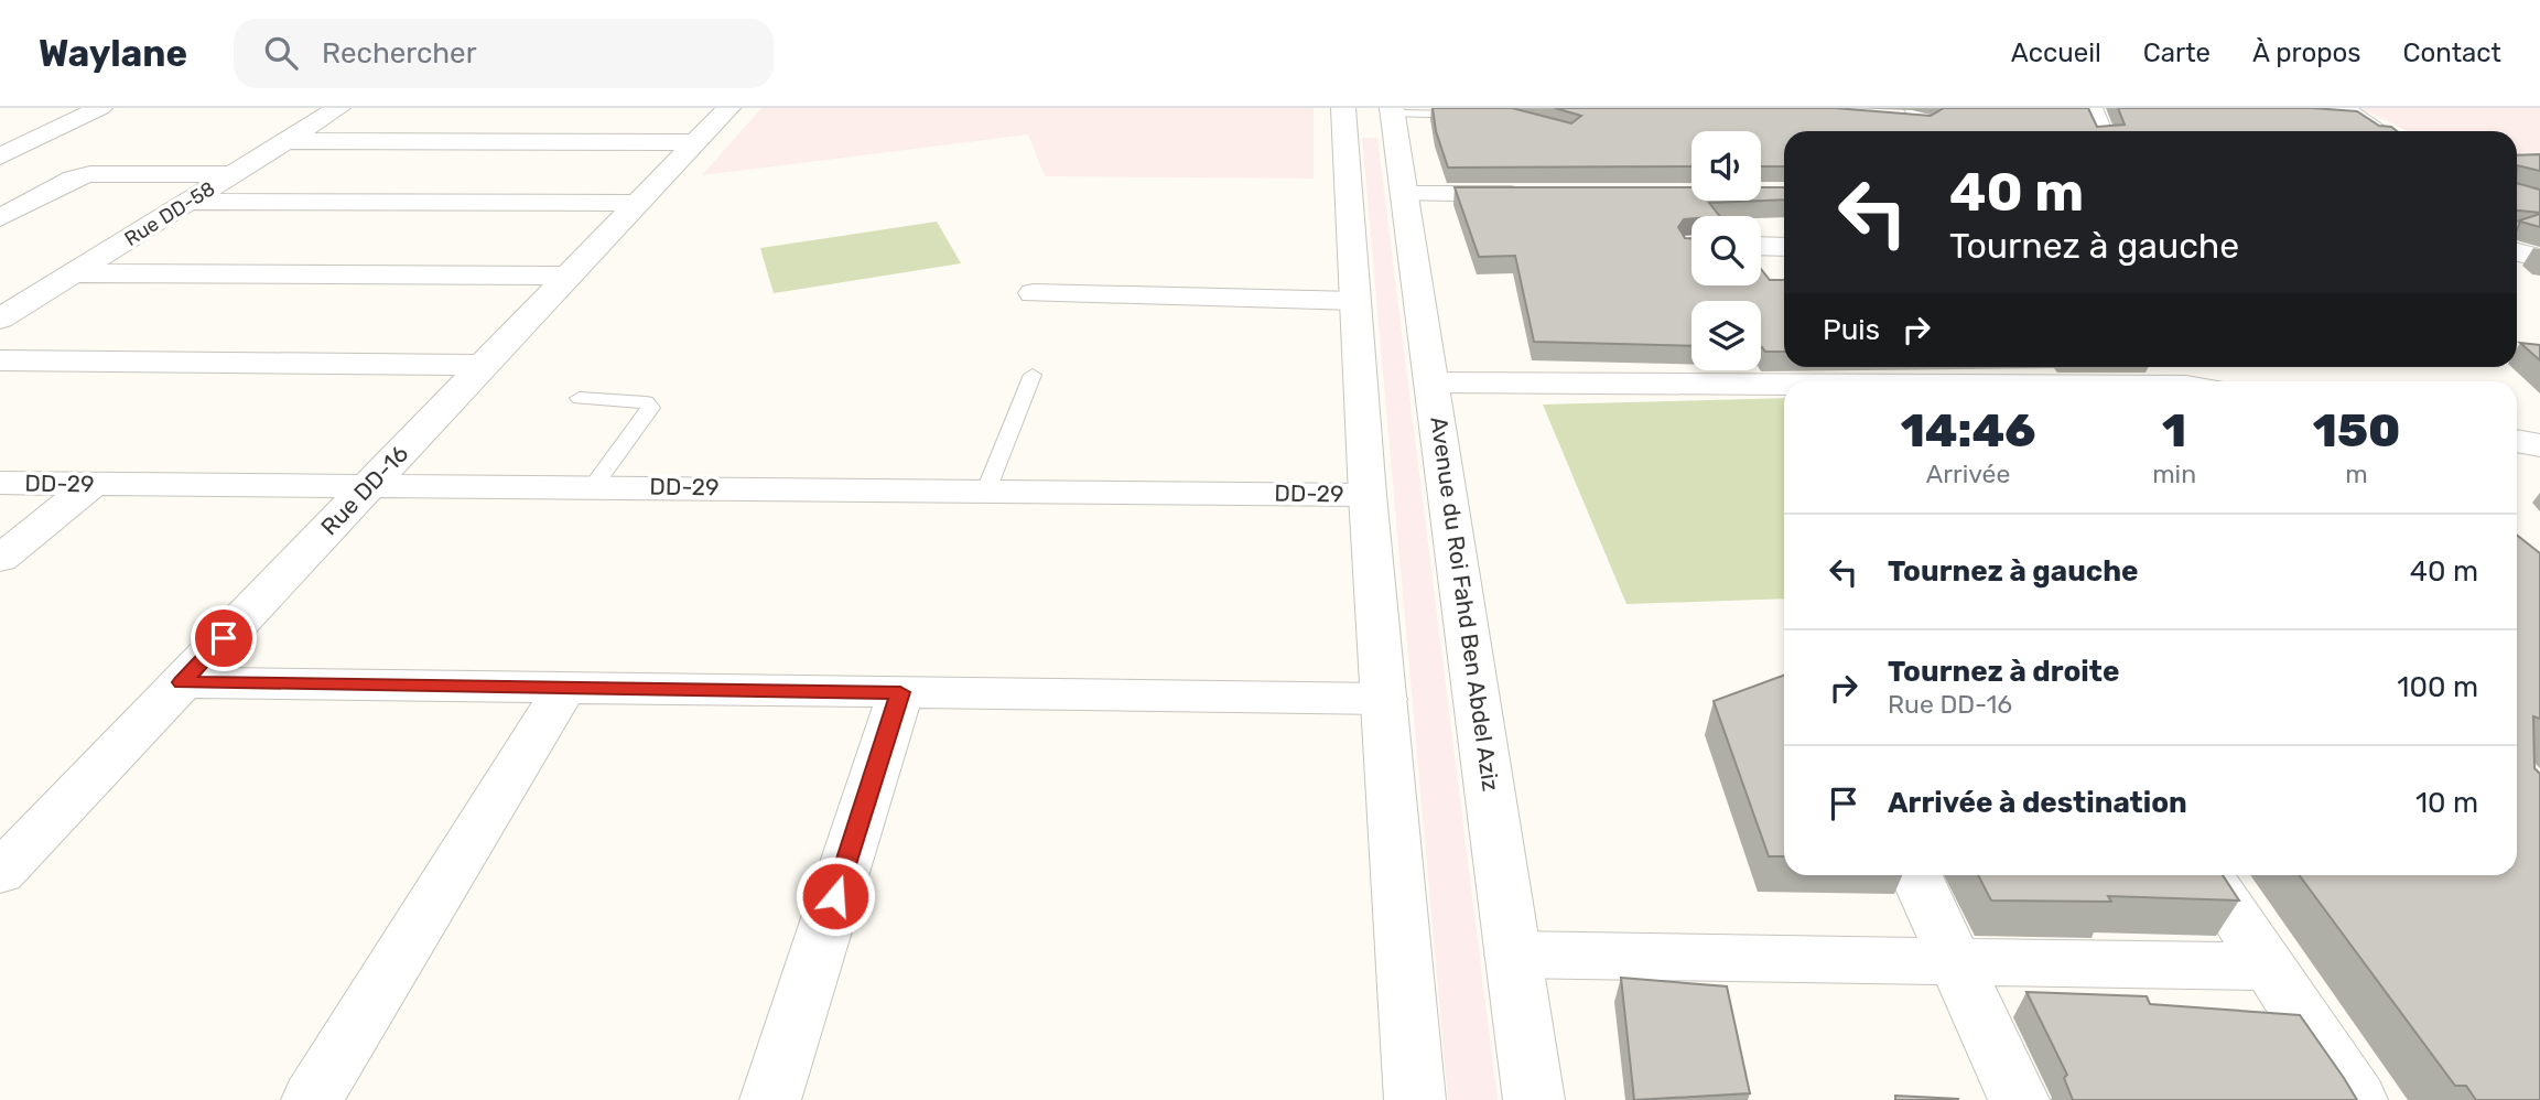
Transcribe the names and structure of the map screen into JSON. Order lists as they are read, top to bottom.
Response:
{
  "streets": {
    "street": [
      "Rue DD-58",
      "DD-29",
      "Rue DD-16",
      "Avenue du Roi Fahd Ben Abdel Aziz"
    ]
  },
  "crossings": [
    ["DD-29", "Rue DD-16"]
  ],
  "page": {
    "header": "Waylane",
    "search": "Rechercher",
    "nav": [
      "Accueil",
      "Carte",
      "À propos",
      "Contact"
    ],
    "turn": ["40 m", "Tournez à gauche"],
    "then": "Puis",
    "eta": [
      "14:46",
      "Arrivée",
      "1",
      "min",
      "150",
      "m"
    ],
    "list": [
      {
        "name": "Tournez à gauche",
        "value": "40 m"
      },
      {
        "name": "Tournez à droite",
        "note": "Rue DD-16",
        "value": "100 m"
      },
      {
        "name": "Arrivée à destination",
        "value": "10 m"
      }
    ]
  }
}
